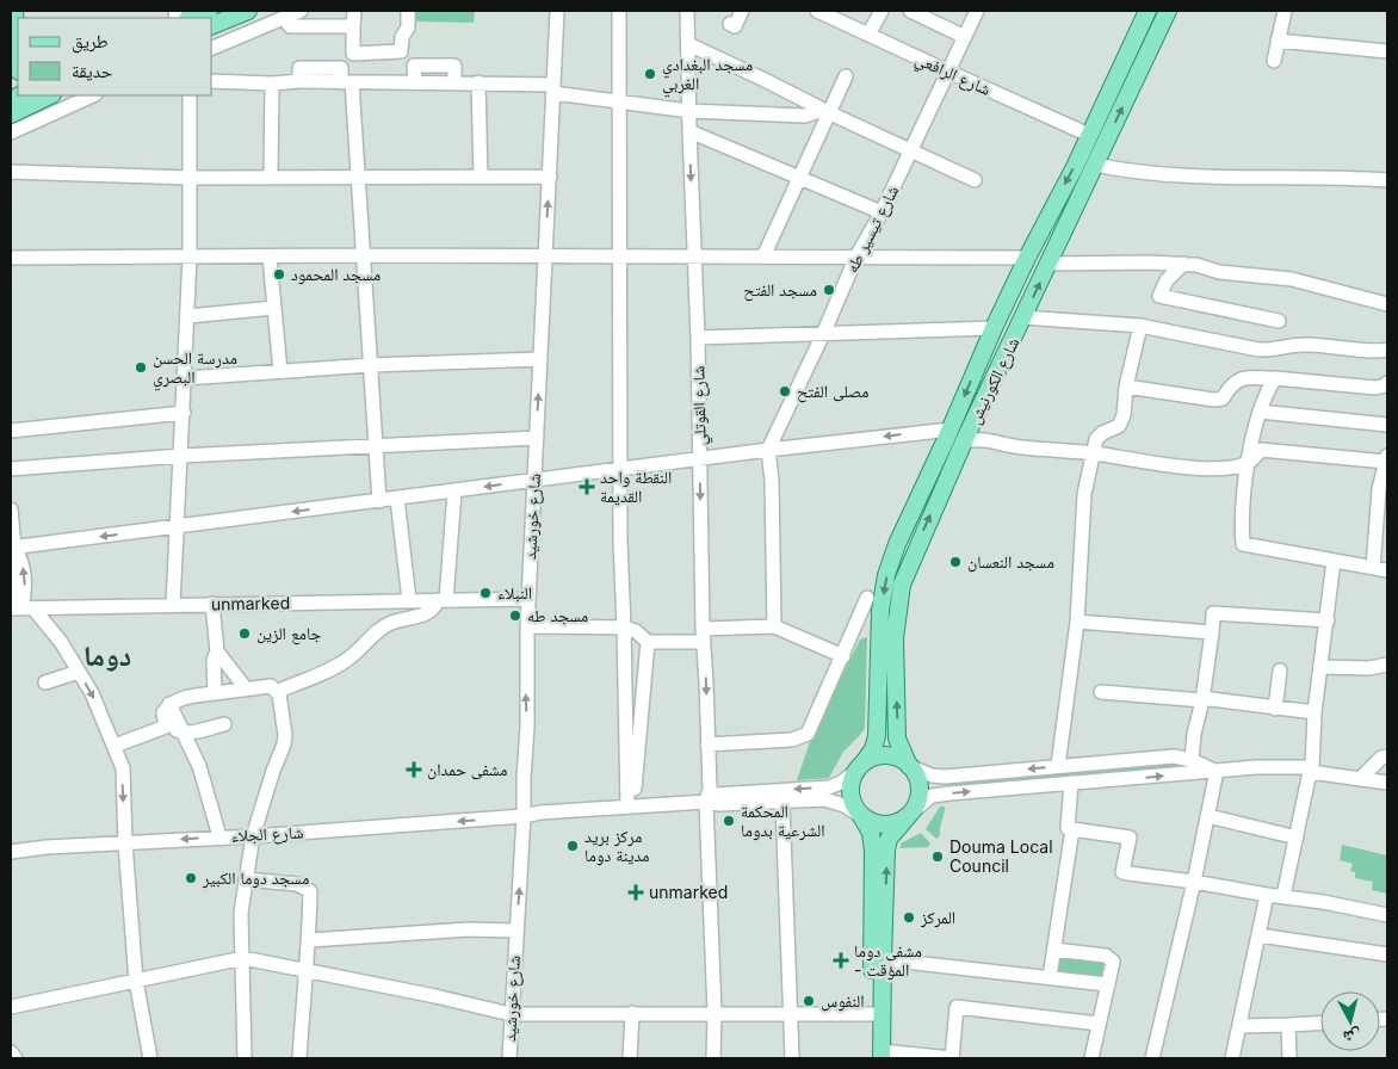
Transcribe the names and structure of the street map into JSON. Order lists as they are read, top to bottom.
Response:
{
  "streets": {
    "main road": ["شارع الكورنيش"],
    "street": [
      "شارع الرافعي",
      "شارع تيسير طه",
      "شارع القوتلي",
      "شارع خورشيد",
      "unmarked",
      "شارع الجلاء"
    ]
  },
  "crossings": [
    ["شارع الرافعي", "شارع تيسير طه"],
    ["شارع الرافعي", "شارع الكورنيش"],
    ["شارع القوتلي", "شارع الجلاء"],
    ["شارع خورشيد", "unmarked"],
    ["شارع خورشيد", "شارع الجلاء"]
  ],
  "districts": ["دوما"],
  "places": {
    "other": [
      "مسجد البغدادي الغربي",
      "مسجد المحمود",
      "مسجد الفتح",
      "مدرسة الحسن البصري",
      "مصلى الفتح",
      "مسجد النعسان",
      "النبلاء",
      "مسجد طه",
      "جامع الزين",
      "المحكمة الشرعية بدوما",
      "مركز بريد مدينة دوما",
      "Douma Local Council",
      "مسجد دوما الكبير",
      "المركز",
      "النفوس"
    ],
    "health": [
      "النقطة واحد القديمة",
      "مشفى حمدان",
      "unmarked",
      "مشفى دوما - المؤقت"
    ]
  },
  "legend": ["طريق", "حديقة"],
  "north": "bottom"
}
